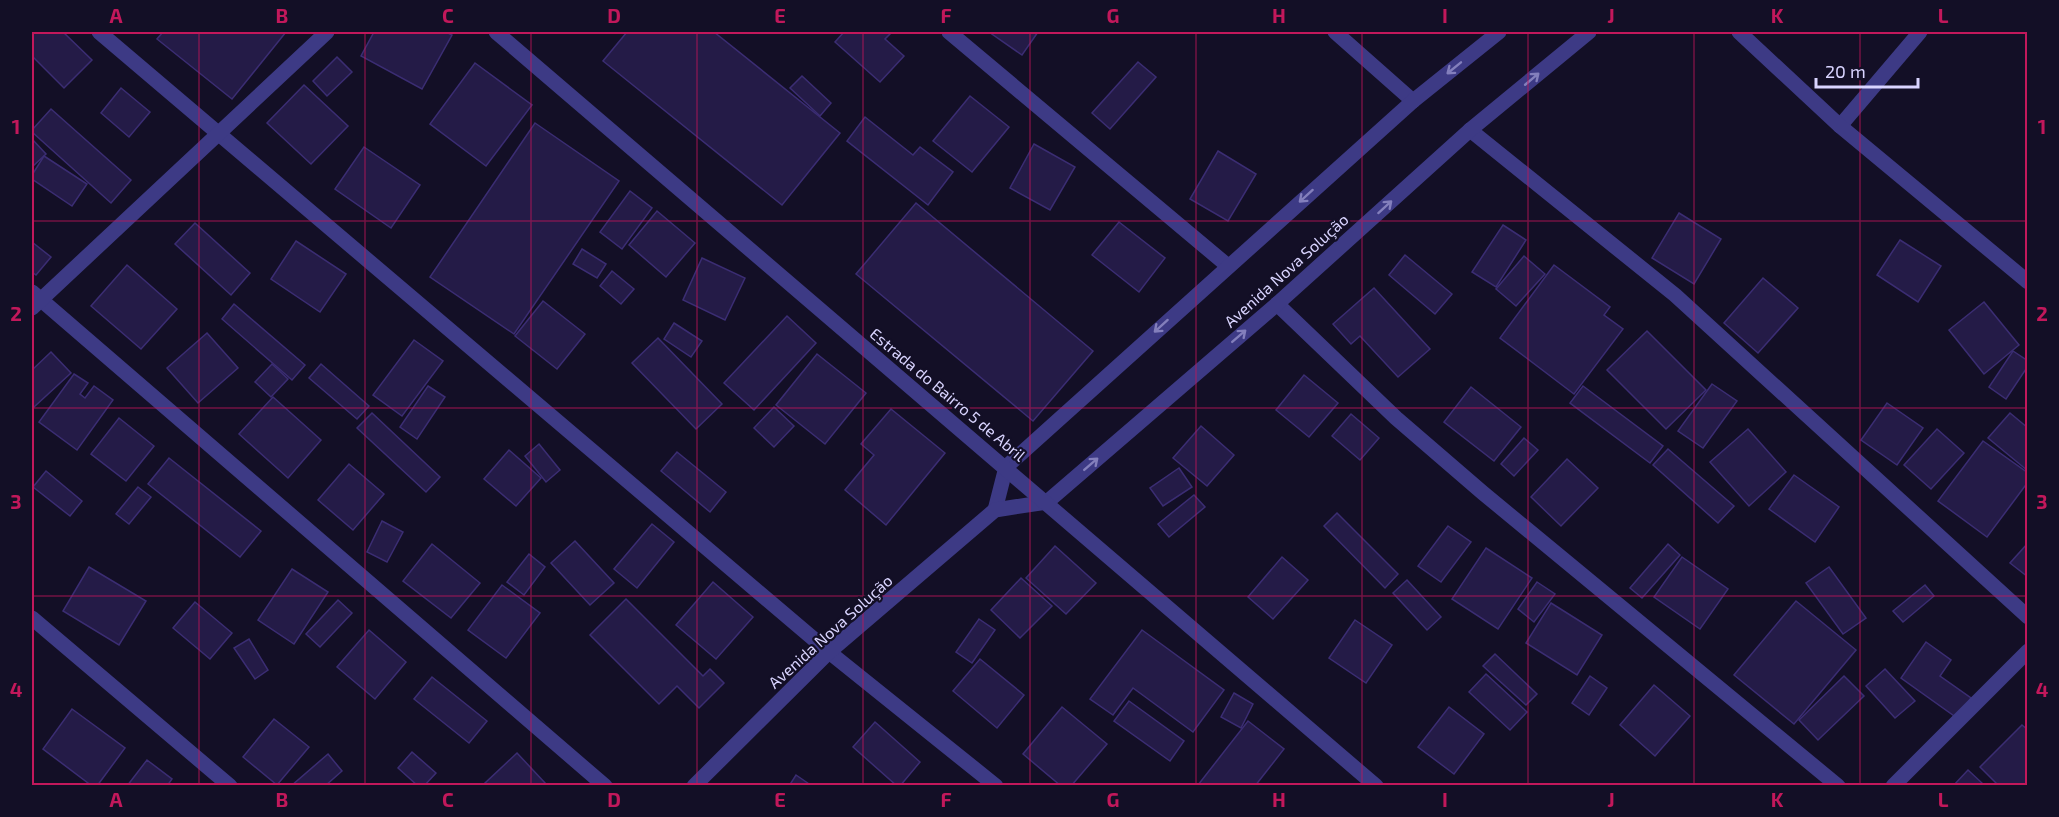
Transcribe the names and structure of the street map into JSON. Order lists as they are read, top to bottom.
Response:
{
  "streets": {
    "street": ["Avenida Nova Solução", "Estrada do Bairro 5 de Abril"]
  },
  "crossings": [
    ["Avenida Nova Solução", "Estrada do Bairro 5 de Abril"]
  ],
  "scale_bar": "20 m",
  "grid": {
    "columns": [
      "A",
      "B",
      "C",
      "D",
      "E",
      "F",
      "G",
      "H",
      "I",
      "J",
      "K",
      "L"
    ],
    "rows": [
      "1",
      "2",
      "3",
      "4"
    ]
  }
}
